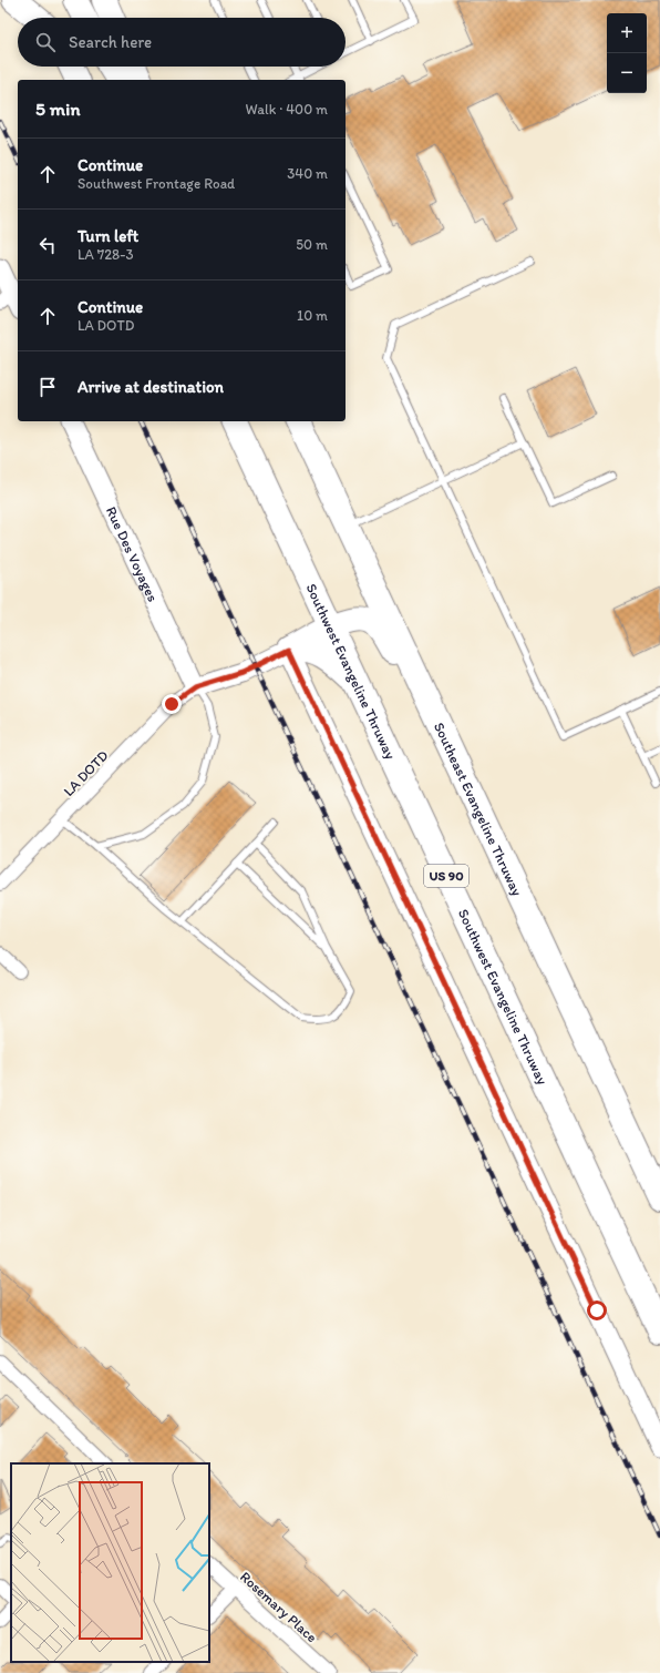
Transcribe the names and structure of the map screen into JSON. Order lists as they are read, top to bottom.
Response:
{
  "streets": {
    "highway": ["Southwest Evangeline Thruway", "Southeast Evangeline Thruway", "US 90"],
    "main road": ["Rue Des Voyages"],
    "street": ["LA DOTD", "Rosemary Place"]
  },
  "crossings": [
    ["Rue Des Voyages", "LA DOTD"]
  ],
  "page": {
    "map_buttons": ["+", "−"],
    "search": "Search here",
    "heading": ["5 min", "Walk · 400 m"],
    "list": [
      ["Continue", "Southwest Frontage Road", "340 m"],
      ["Turn left", "LA 728-3", "50 m"],
      ["Continue", "LA DOTD", "10 m"],
      "Arrive at destination"
    ]
  }
}
